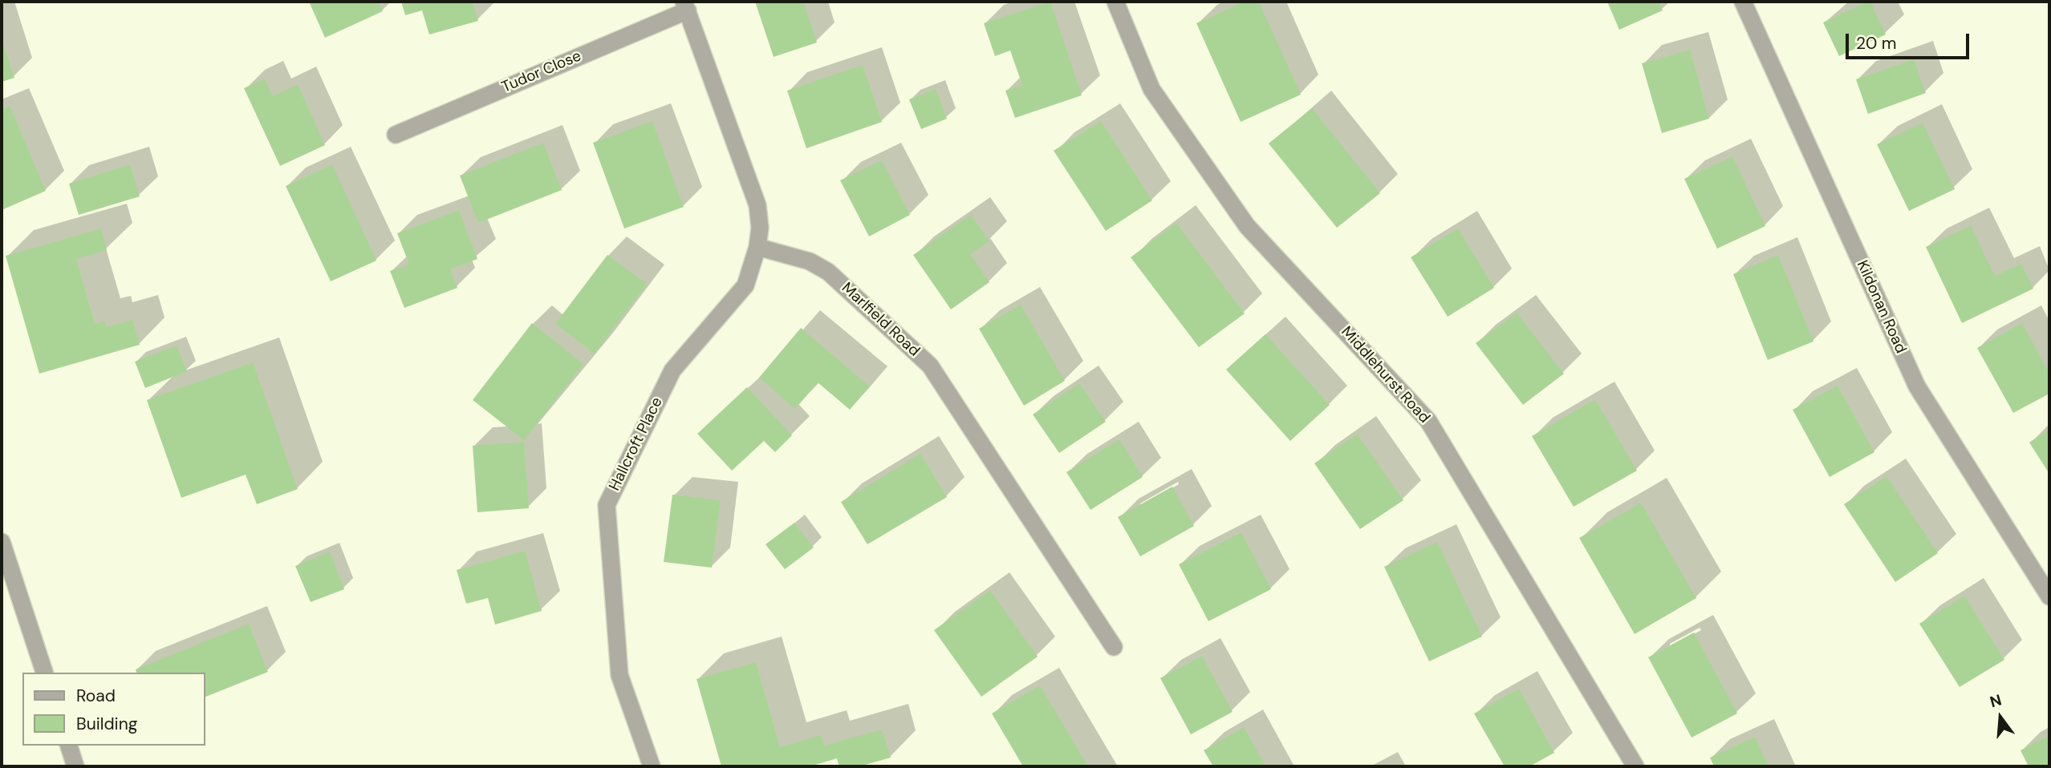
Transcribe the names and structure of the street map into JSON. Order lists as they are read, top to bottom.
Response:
{
  "streets": {
    "street": [
      "Tudor Close",
      "Kildonan Road",
      "Marlfield Road",
      "Middlehurst Road",
      "Hallcroft Place"
    ]
  },
  "crossings": [
    ["Marlfield Road", "Hallcroft Place"]
  ],
  "legend": ["Road", "Building"],
  "scale_bar": "20 m",
  "north": "top"
}
